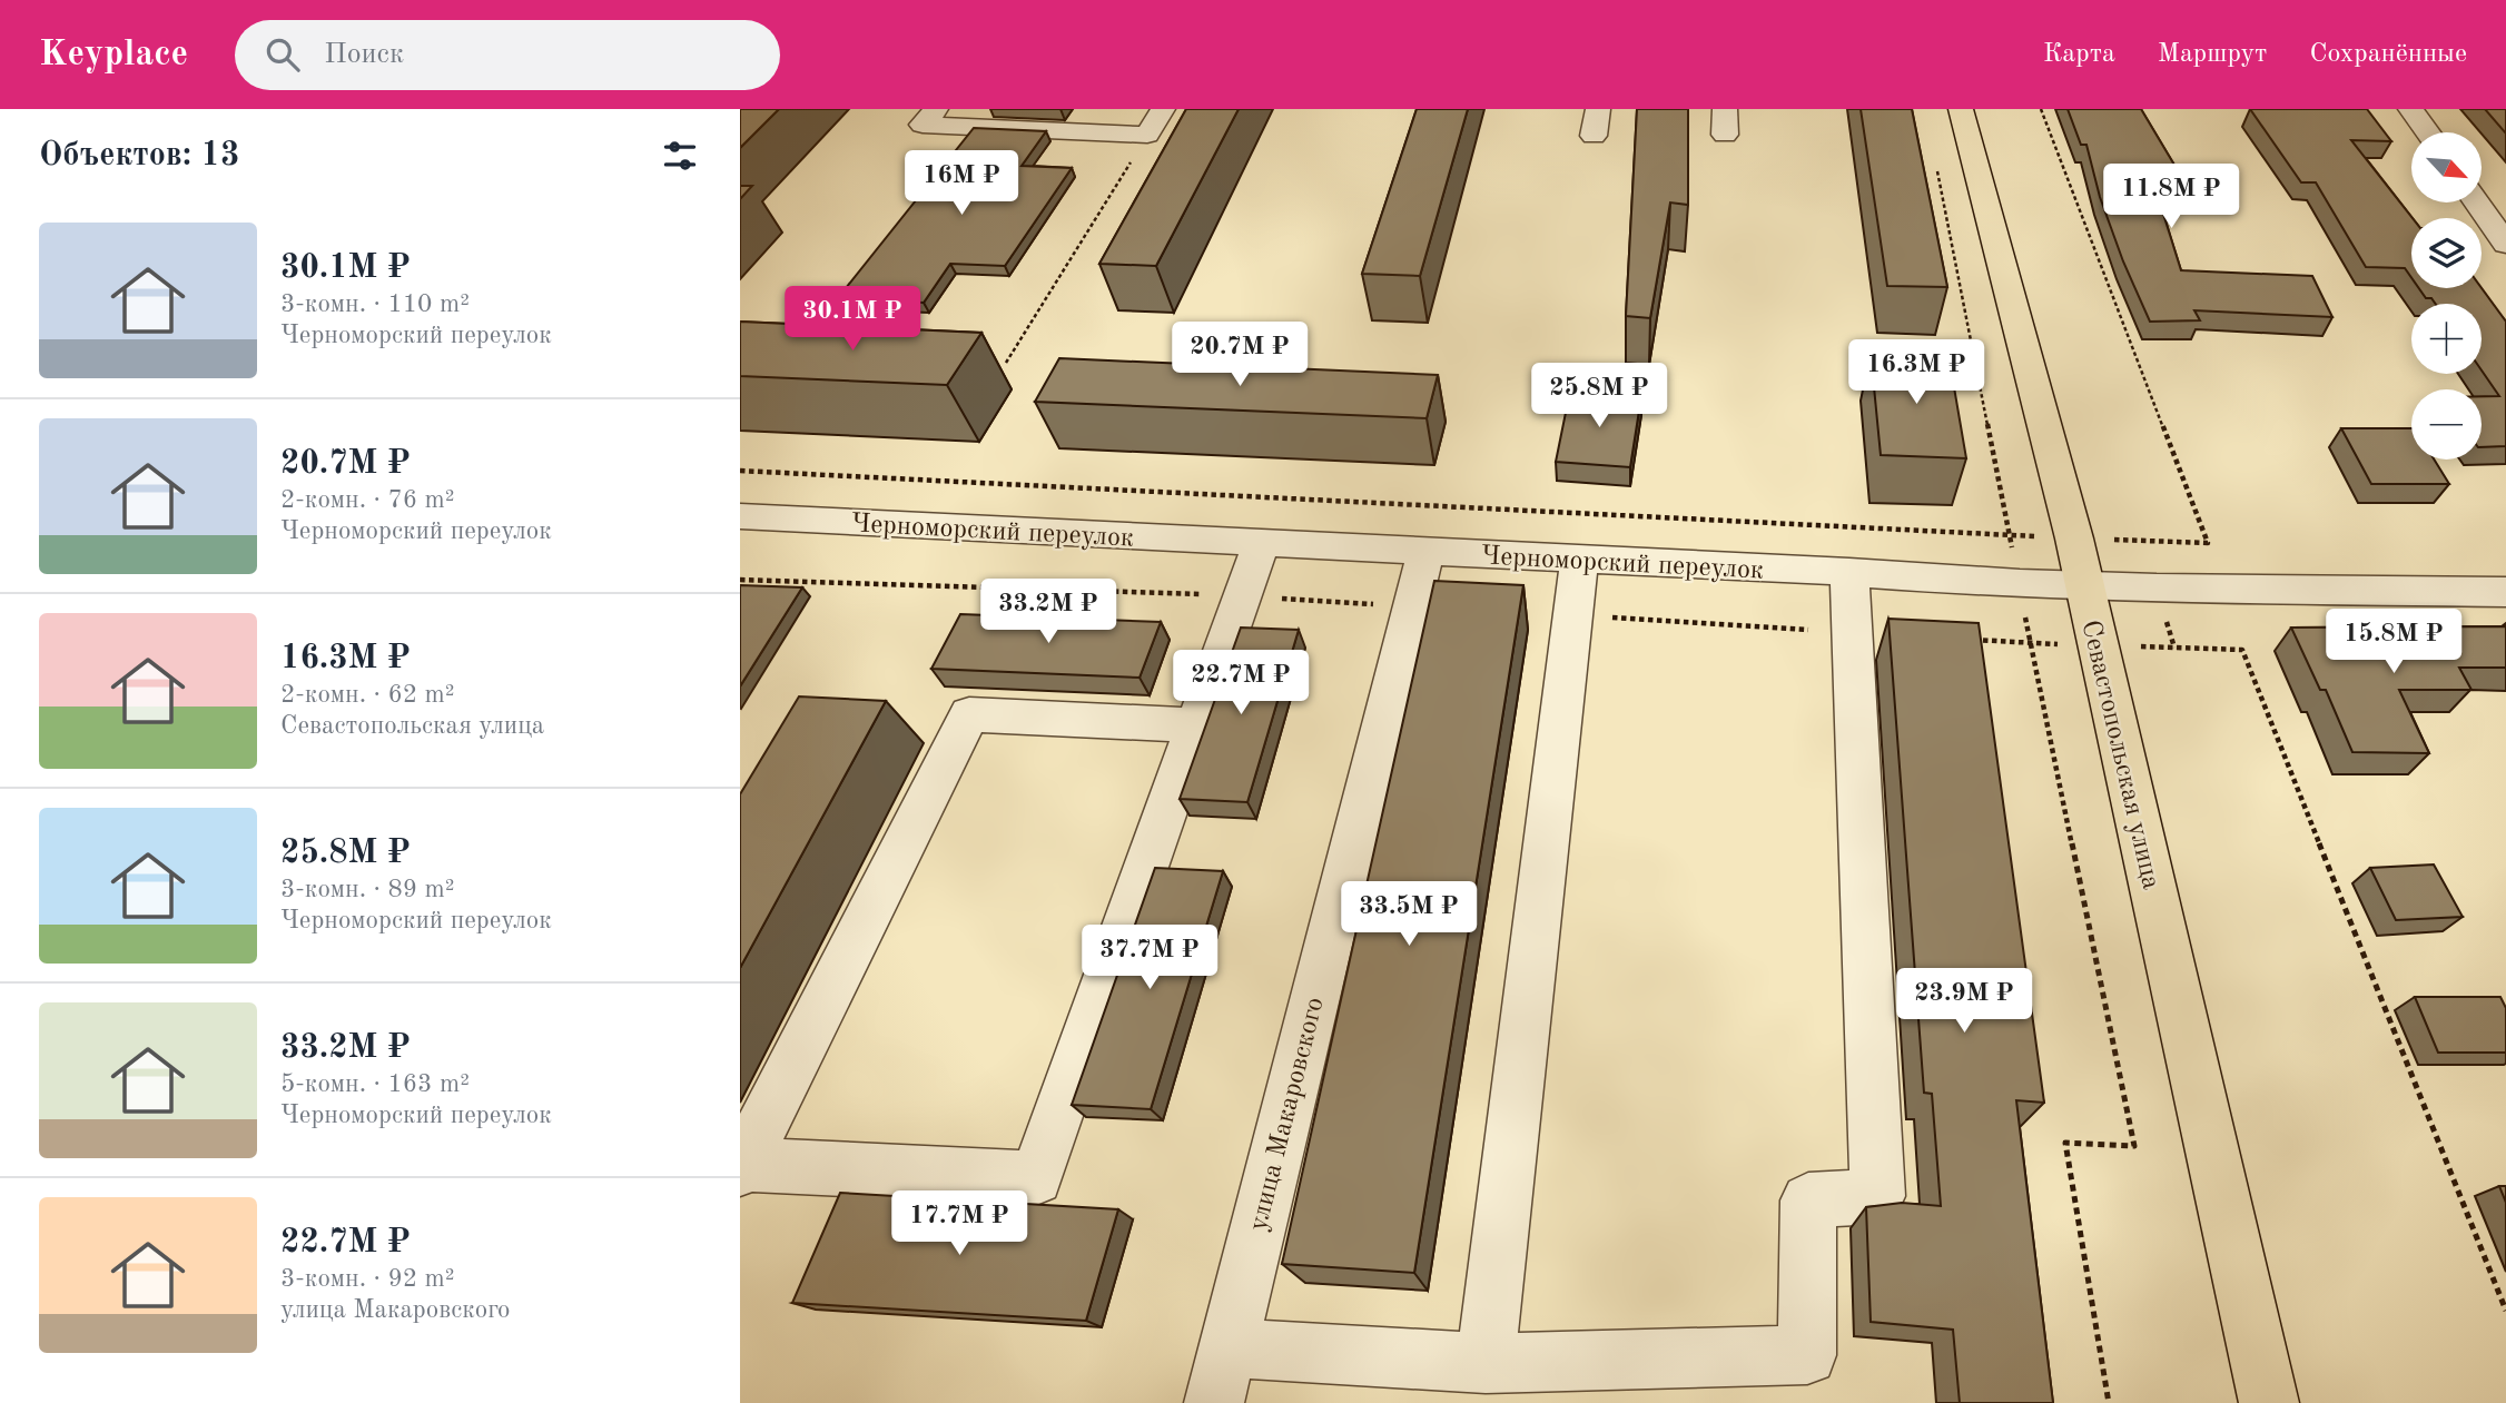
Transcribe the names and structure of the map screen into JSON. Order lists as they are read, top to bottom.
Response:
{
  "streets": {
    "main road": ["Севастопольская улица"],
    "street": ["Черноморский переулок", "улица Макаровского"]
  },
  "crossings": [
    ["Черноморский переулок", "Севастопольская улица"],
    ["Черноморский переулок", "улица Макаровского"]
  ],
  "north": "bottom right",
  "page": {
    "header": "Keyplace",
    "search": "Поиск",
    "nav": ["Карта", "Маршрут", "Сохранённые"],
    "heading": "Объектов: 13",
    "map_buttons": ["+", "−"],
    "price": [
      "16M ₽",
      "11.8M ₽",
      "30.1M ₽",
      "20.7M ₽",
      "16.3M ₽",
      "25.8M ₽",
      "33.2M ₽",
      "15.8M ₽",
      "22.7M ₽",
      "33.5M ₽",
      "37.7M ₽",
      "23.9M ₽",
      "17.7M ₽"
    ],
    "list": [
      {
        "name": "30.1M ₽",
        "note": "3-комн. · 110 m² · Черноморский переулок"
      },
      {
        "name": "20.7M ₽",
        "note": "2-комн. · 76 m² · Черноморский переулок"
      },
      {
        "name": "16.3M ₽",
        "note": "2-комн. · 62 m² · Севастопольская улица"
      },
      {
        "name": "25.8M ₽",
        "note": "3-комн. · 89 m² · Черноморский переулок"
      },
      {
        "name": "33.2M ₽",
        "note": "5-комн. · 163 m² · Черноморский переулок"
      },
      {
        "name": "22.7M ₽",
        "note": "3-комн. · 92 m² · улица Макаровского"
      }
    ]
  }
}
